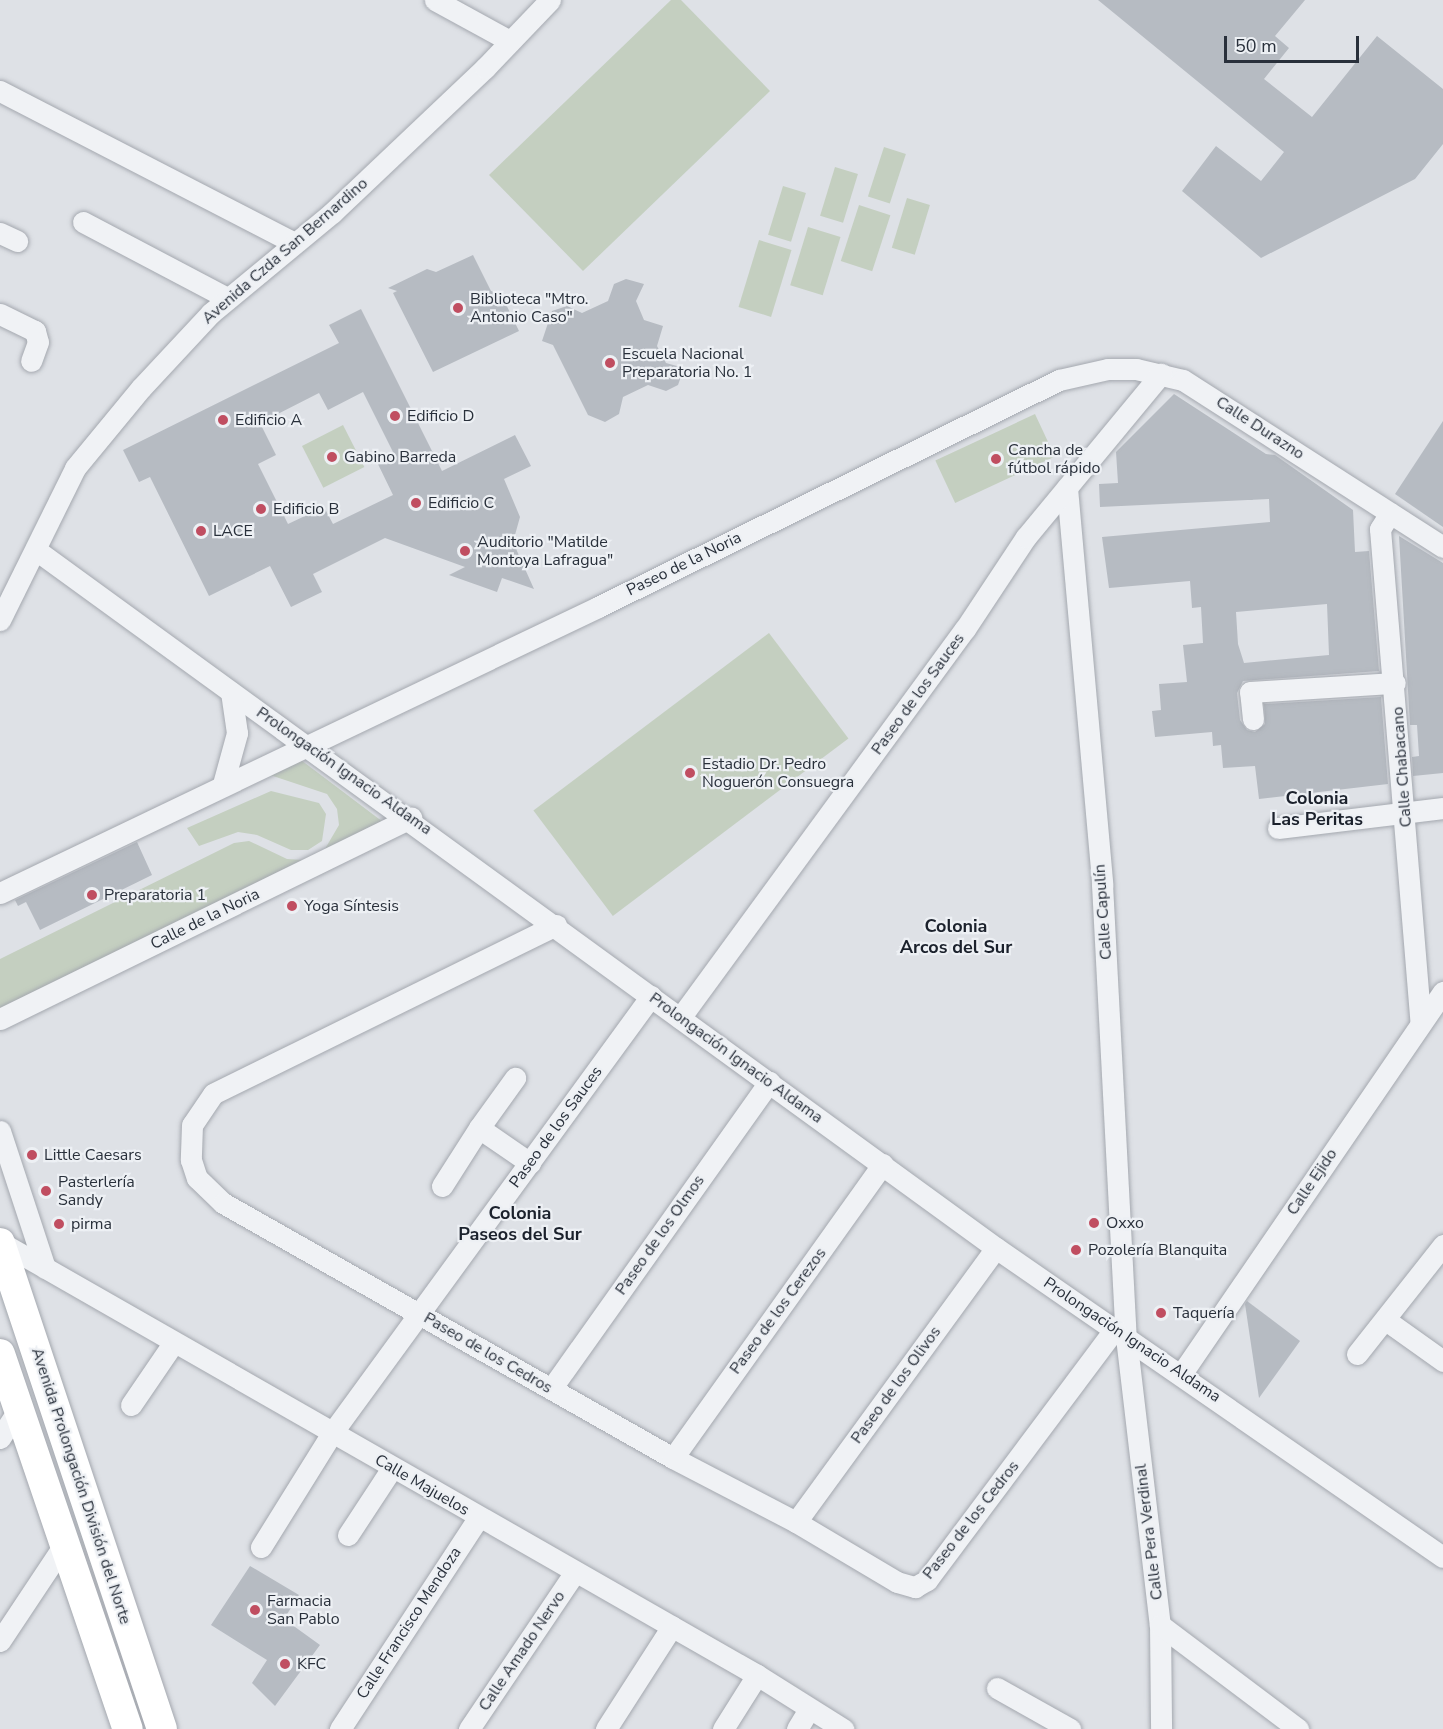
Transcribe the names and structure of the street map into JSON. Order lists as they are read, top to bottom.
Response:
{
  "streets": {
    "main road": ["Avenida Prolongación División del Norte"],
    "street": [
      "Avenida Czda San Bernardino",
      "Calle Durazno",
      "Paseo de la Noria",
      "Paseo de los Sauces",
      "Calle Chabacano",
      "Prolongación Ignacio Aldama",
      "Calle Capulín",
      "Calle de la Noria",
      "Calle Ejido",
      "Paseo de los Olmos",
      "Paseo de los Cerezos",
      "Paseo de los Cedros",
      "Paseo de los Olivos",
      "Calle Majuelos",
      "Calle Pera Verdinal",
      "Calle Francisco Mendoza",
      "Calle Amado Nervo"
    ]
  },
  "crossings": [
    ["Avenida Czda San Bernardino", "Prolongación Ignacio Aldama"],
    ["Calle Durazno", "Paseo de la Noria"],
    ["Calle Durazno", "Paseo de los Sauces"],
    ["Calle Durazno", "Calle Chabacano"],
    ["Paseo de la Noria", "Prolongación Ignacio Aldama"],
    ["Paseo de los Sauces", "Prolongación Ignacio Aldama"],
    ["Paseo de los Sauces", "Calle Capulín"],
    ["Paseo de los Sauces", "Paseo de los Cedros"],
    ["Paseo de los Sauces", "Calle Majuelos"],
    ["Calle Chabacano", "Calle Ejido"],
    ["Prolongación Ignacio Aldama", "Calle Capulín"],
    ["Prolongación Ignacio Aldama", "Calle de la Noria"],
    ["Prolongación Ignacio Aldama", "Calle Ejido"],
    ["Prolongación Ignacio Aldama", "Paseo de los Olmos"],
    ["Prolongación Ignacio Aldama", "Paseo de los Cerezos"],
    ["Prolongación Ignacio Aldama", "Paseo de los Cedros"],
    ["Prolongación Ignacio Aldama", "Paseo de los Olivos"],
    ["Prolongación Ignacio Aldama", "Calle Pera Verdinal"],
    ["Calle Capulín", "Paseo de los Cedros"],
    ["Calle Capulín", "Calle Pera Verdinal"],
    ["Paseo de los Olmos", "Paseo de los Cedros"],
    ["Paseo de los Cerezos", "Paseo de los Cedros"],
    ["Paseo de los Cedros", "Paseo de los Olivos"],
    ["Paseo de los Cedros", "Calle Pera Verdinal"],
    ["Calle Majuelos", "Avenida Prolongación División del Norte"],
    ["Calle Majuelos", "Calle Francisco Mendoza"],
    ["Calle Majuelos", "Calle Amado Nervo"]
  ],
  "districts": ["Colonia Las Peritas", "Colonia Arcos del Sur", "Colonia Paseos del Sur"],
  "places": [
    "Biblioteca \"Mtro. Antonio Caso\"",
    "Escuela Nacional Preparatoria No. 1",
    "Edificio D",
    "Edificio A",
    "Gabino Barreda",
    "Cancha de fútbol rápido",
    "Edificio C",
    "Edificio B",
    "LACE",
    "Auditorio \"Matilde Montoya Lafragua\"",
    "Estadio Dr. Pedro Noguerón Consuegra",
    "Preparatoria 1",
    "Yoga Síntesis",
    "Little Caesars",
    "Pasterlería Sandy",
    "Oxxo",
    "pirma",
    "Pozolería Blanquita",
    "Taquería",
    "Farmacia San Pablo",
    "KFC"
  ],
  "scale_bar": "50 m"
}
